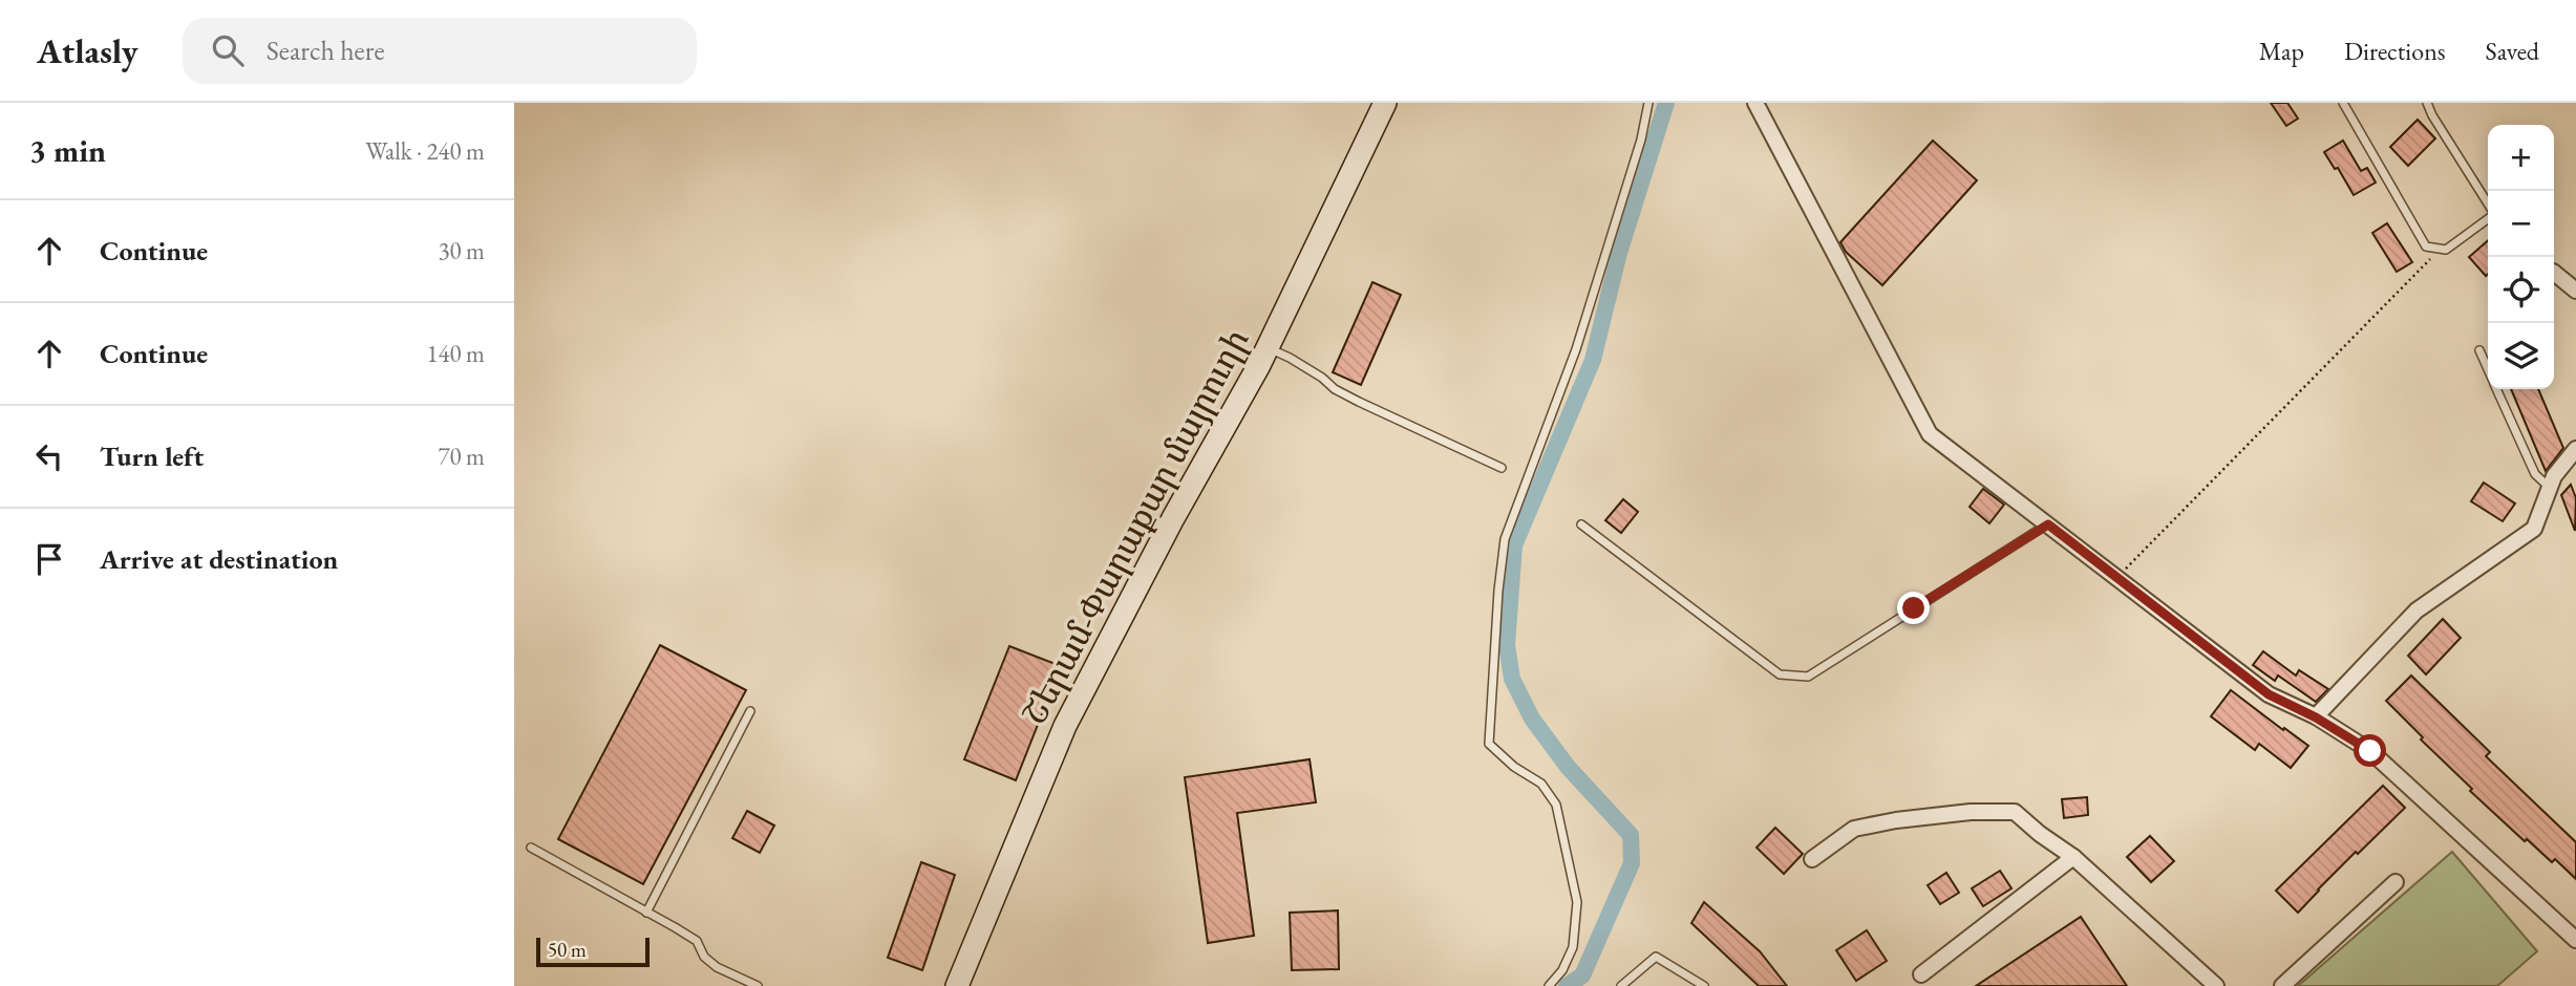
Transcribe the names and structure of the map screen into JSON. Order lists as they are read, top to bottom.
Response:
{
  "streets": {
    "street": ["Շերամ-Փարաքար մայրուղի"]
  },
  "scale_bar": "50 m",
  "page": {
    "header": "Atlasly",
    "search": "Search here",
    "nav": ["Map", "Directions", "Saved"],
    "heading": ["3 min", "Walk · 240 m"],
    "map_buttons": ["+", "−"],
    "list": [
      ["Continue", "30 m"],
      ["Continue", "140 m"],
      ["Turn left", "70 m"],
      "Arrive at destination"
    ],
    "scale": "50 m"
  }
}
